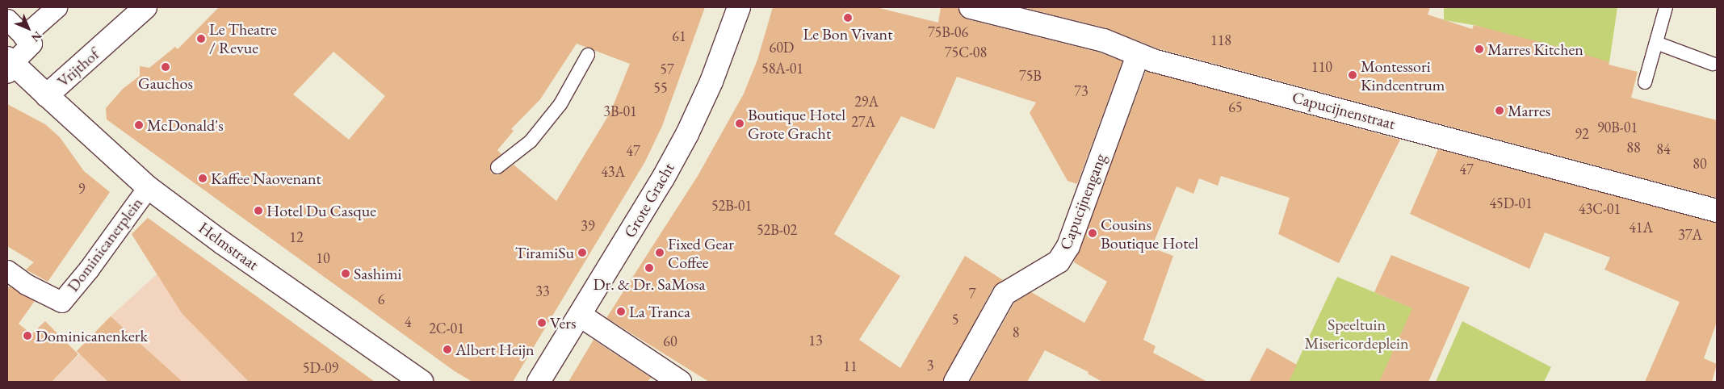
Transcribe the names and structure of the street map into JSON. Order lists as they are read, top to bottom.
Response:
{
  "streets": {
    "street": [
      "Vrijthof",
      "Capucijnenstraat",
      "Grote Gracht",
      "Capucijnengang",
      "Dominicanerplein",
      "Helmstraat"
    ]
  },
  "crossings": [
    ["Vrijthof", "Helmstraat"],
    ["Capucijnenstraat", "Capucijnengang"],
    ["Dominicanerplein", "Helmstraat"]
  ],
  "parks": ["Speeltuin Misericordeplein"],
  "places": [
    "Le Bon Vivant",
    "Le Theatre / Revue",
    "Marres Kitchen",
    "Gauchos",
    "Montessori Kindcentrum",
    "Marres",
    "Boutique Hotel Grote Gracht",
    "McDonald's",
    "Kaffee Naovenant",
    "Hotel Du Casque",
    "Cousins Boutique Hotel",
    "TiramiSu",
    "Fixed Gear Coffee",
    "Dr. & Dr. SaMosa",
    "Sashimi",
    "La Tranca",
    "Vers",
    "Dominicanenkerk",
    "Albert Heijn"
  ],
  "house_numbers": [
    "75B-06",
    "61",
    "118",
    "60D",
    "75C-08",
    "110",
    "58A-01",
    "57",
    "75B",
    "55",
    "73",
    "29A",
    "65",
    "3B-01",
    "27A",
    "90B-01",
    "92",
    "88",
    "84",
    "47",
    "80",
    "47",
    "43A",
    "9",
    "45D-01",
    "52B-01",
    "43C-01",
    "39",
    "41A",
    "52B-02",
    "37A",
    "12",
    "10",
    "33",
    "7",
    "6",
    "5",
    "4",
    "2C-01",
    "8",
    "13",
    "60",
    "3",
    "11",
    "5D-09"
  ],
  "north": "bottom right"
}
